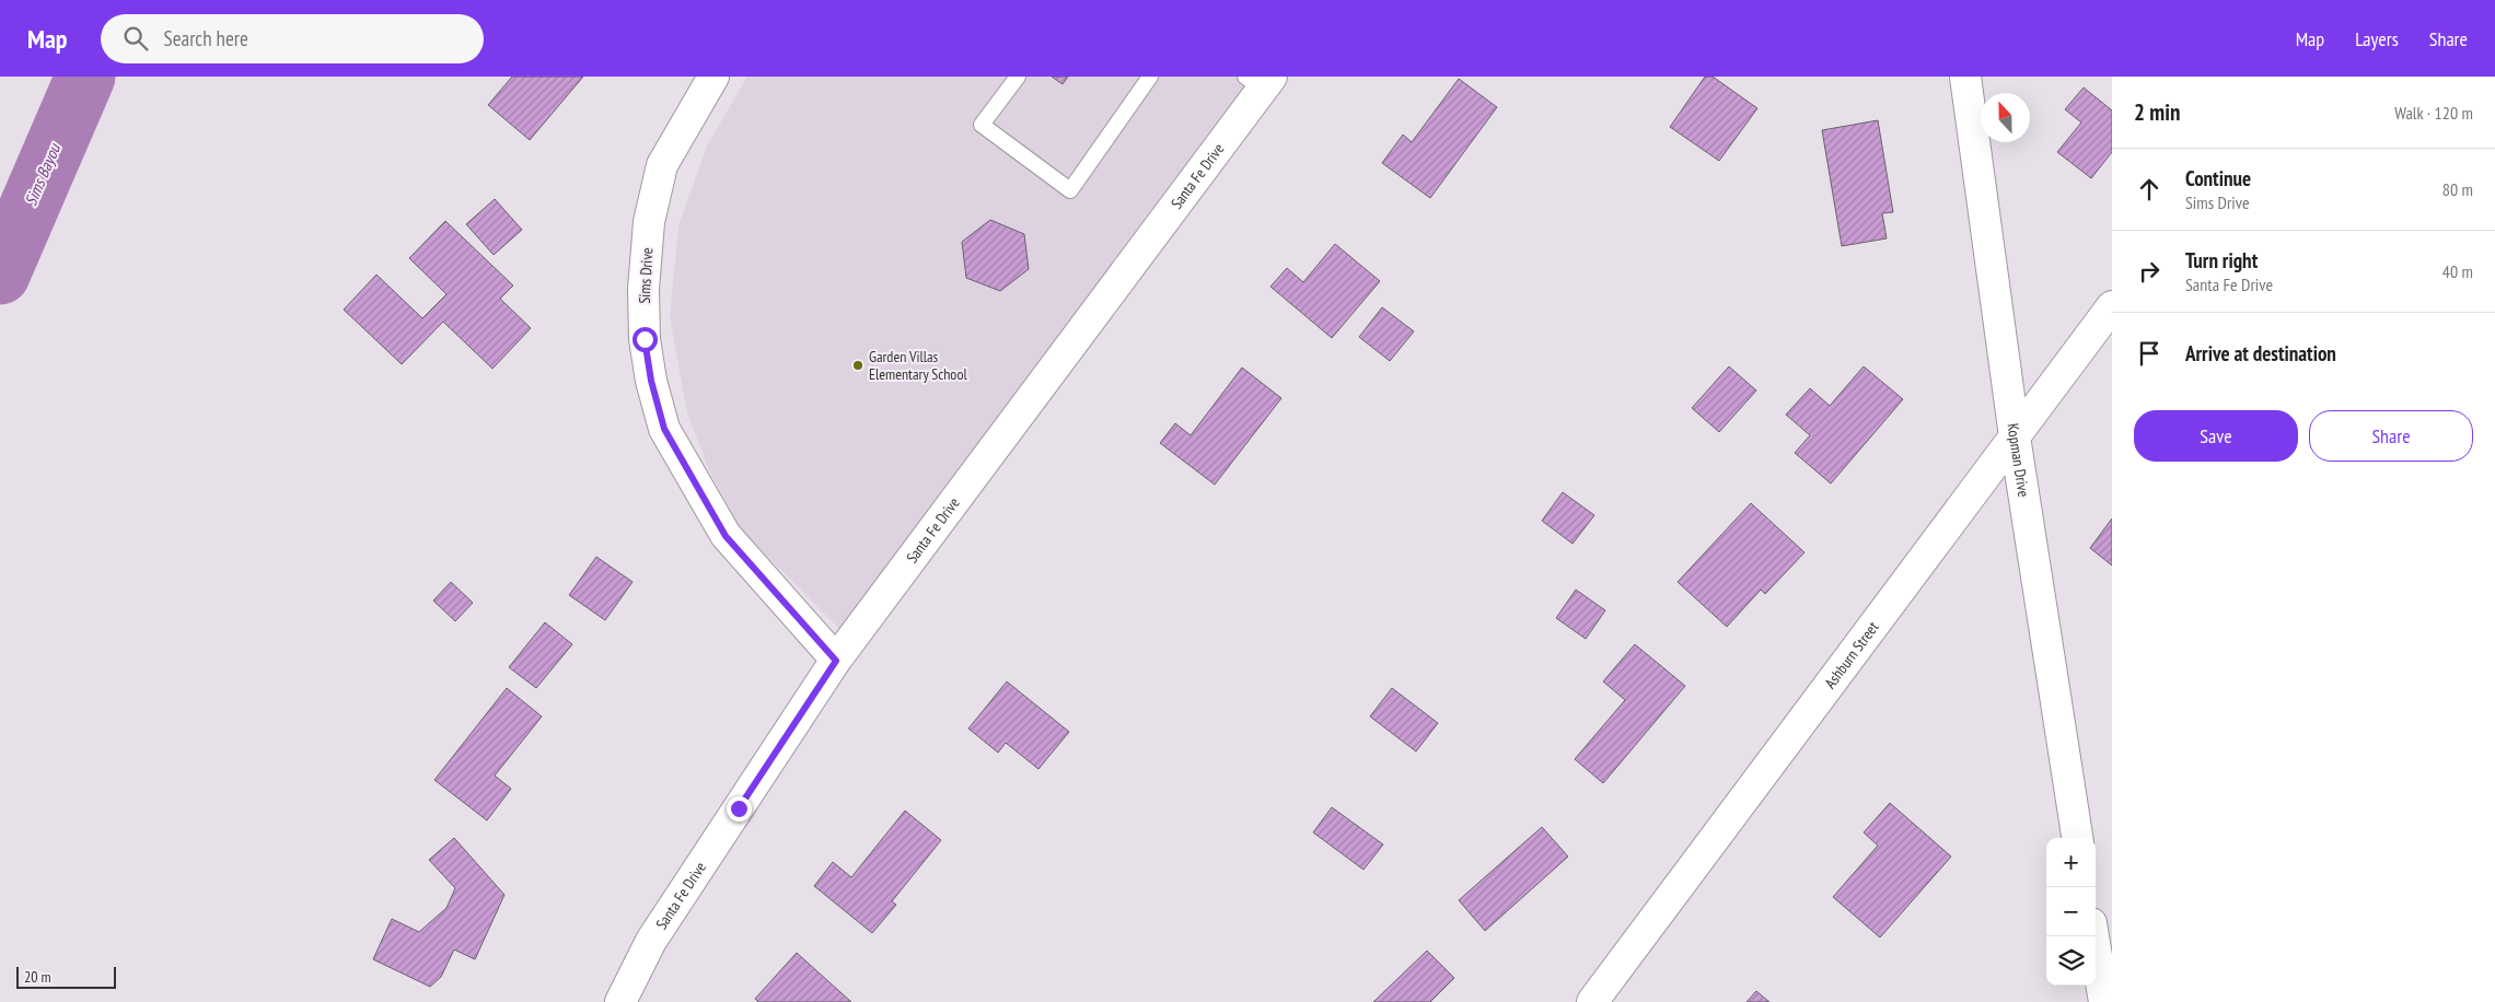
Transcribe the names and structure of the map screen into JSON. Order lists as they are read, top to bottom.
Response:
{
  "streets": {
    "street": [
      "Santa Fe Drive",
      "Sims Drive",
      "Kopman Drive",
      "Ashburn Street"
    ]
  },
  "crossings": [
    ["Santa Fe Drive", "Sims Drive"],
    ["Kopman Drive", "Ashburn Street"]
  ],
  "water": ["Sims Bayou"],
  "places": ["Garden Villas Elementary School"],
  "scale_bar": "20 m",
  "north": "top",
  "page": {
    "header": "Map",
    "search": "Search here",
    "nav": ["Map", "Layers", "Share"],
    "heading": ["2 min", "Walk · 120 m"],
    "list": [
      ["Continue", "Sims Drive", "80 m"],
      ["Turn right", "Santa Fe Drive", "40 m"],
      "Arrive at destination"
    ],
    "buttons": ["Save", "Share"],
    "map_buttons": ["+", "−"],
    "scale": "20 m"
  }
}
